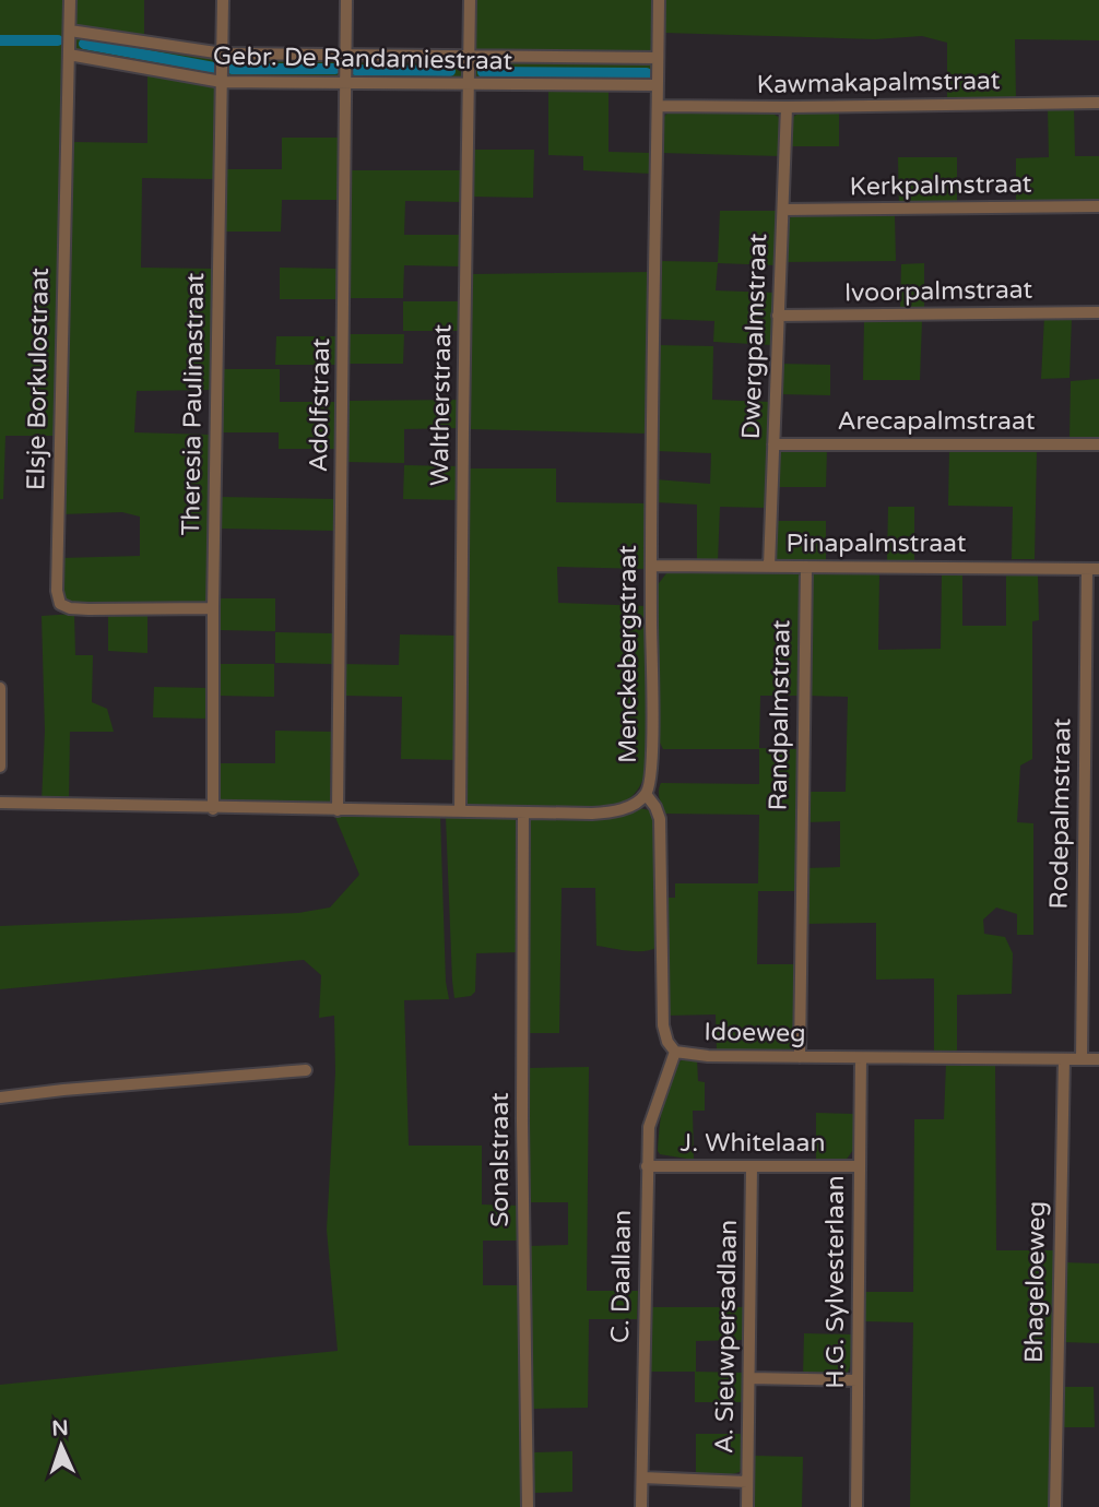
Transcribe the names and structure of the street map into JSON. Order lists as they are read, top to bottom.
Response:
{
  "streets": {
    "street": [
      "Gebr. De Randamiestraat",
      "Kawmakapalmstraat",
      "Kerkpalmstraat",
      "Ivoorpalmstraat",
      "Dwergpalmstraat",
      "Elsje Borkulostraat",
      "Theresia Paulinastraat",
      "Adolfstraat",
      "Waltherstraat",
      "Arecapalmstraat",
      "Pinapalmstraat",
      "Menckebergstraat",
      "Randpalmstraat",
      "Rodepalmstraat",
      "Idoeweg",
      "J. Whitelaan",
      "Sonalstraat",
      "C. Daallaan",
      "H.G. Sylvesterlaan",
      "Bhageloeweg",
      "A. Sieuwpersadlaan"
    ]
  },
  "crossings": [
    ["Gebr. De Randamiestraat", "Elsje Borkulostraat"],
    ["Gebr. De Randamiestraat", "Theresia Paulinastraat"],
    ["Gebr. De Randamiestraat", "Adolfstraat"],
    ["Gebr. De Randamiestraat", "Waltherstraat"],
    ["Gebr. De Randamiestraat", "Menckebergstraat"],
    ["Kawmakapalmstraat", "Dwergpalmstraat"],
    ["Kawmakapalmstraat", "Menckebergstraat"],
    ["Kerkpalmstraat", "Dwergpalmstraat"],
    ["Ivoorpalmstraat", "Dwergpalmstraat"],
    ["Dwergpalmstraat", "Arecapalmstraat"],
    ["Dwergpalmstraat", "Pinapalmstraat"],
    ["Elsje Borkulostraat", "Theresia Paulinastraat"],
    ["Theresia Paulinastraat", "Menckebergstraat"],
    ["Adolfstraat", "Menckebergstraat"],
    ["Waltherstraat", "Menckebergstraat"],
    ["Pinapalmstraat", "Menckebergstraat"],
    ["Pinapalmstraat", "Randpalmstraat"],
    ["Pinapalmstraat", "Rodepalmstraat"],
    ["Menckebergstraat", "Idoeweg"],
    ["Menckebergstraat", "Sonalstraat"],
    ["Randpalmstraat", "Idoeweg"],
    ["Rodepalmstraat", "Idoeweg"],
    ["Idoeweg", "C. Daallaan"],
    ["Idoeweg", "H.G. Sylvesterlaan"],
    ["Idoeweg", "Bhageloeweg"],
    ["J. Whitelaan", "C. Daallaan"],
    ["J. Whitelaan", "H.G. Sylvesterlaan"],
    ["J. Whitelaan", "A. Sieuwpersadlaan"]
  ],
  "north": "top"
}
